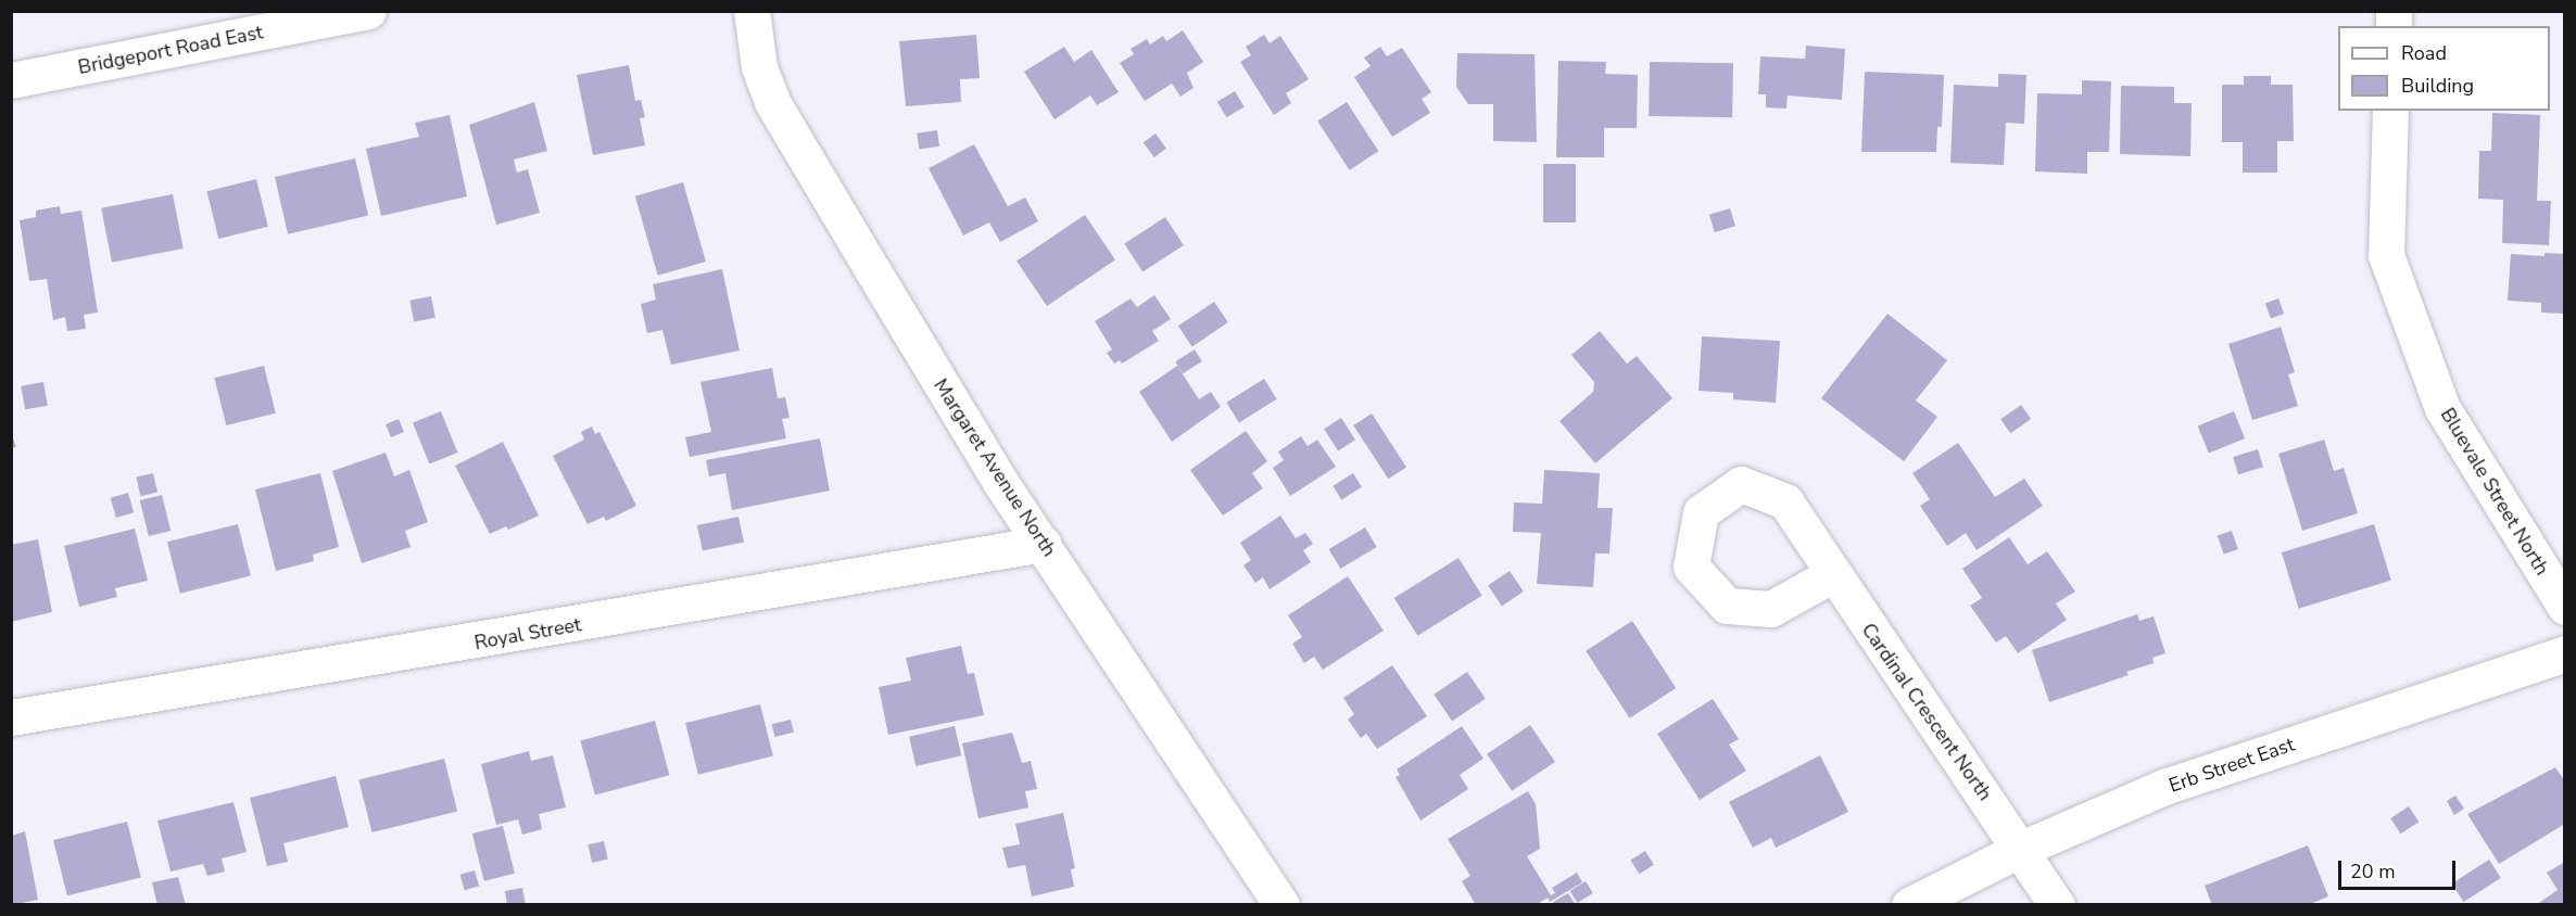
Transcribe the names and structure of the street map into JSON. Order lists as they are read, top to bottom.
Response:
{
  "streets": {
    "street": [
      "Bridgeport Road East",
      "Margaret Avenue North",
      "Bluevale Street North",
      "Royal Street",
      "Cardinal Crescent North",
      "Erb Street East"
    ]
  },
  "crossings": [
    ["Margaret Avenue North", "Royal Street"],
    ["Cardinal Crescent North", "Erb Street East"]
  ],
  "legend": ["Road", "Building"],
  "scale_bar": "20 m"
}
